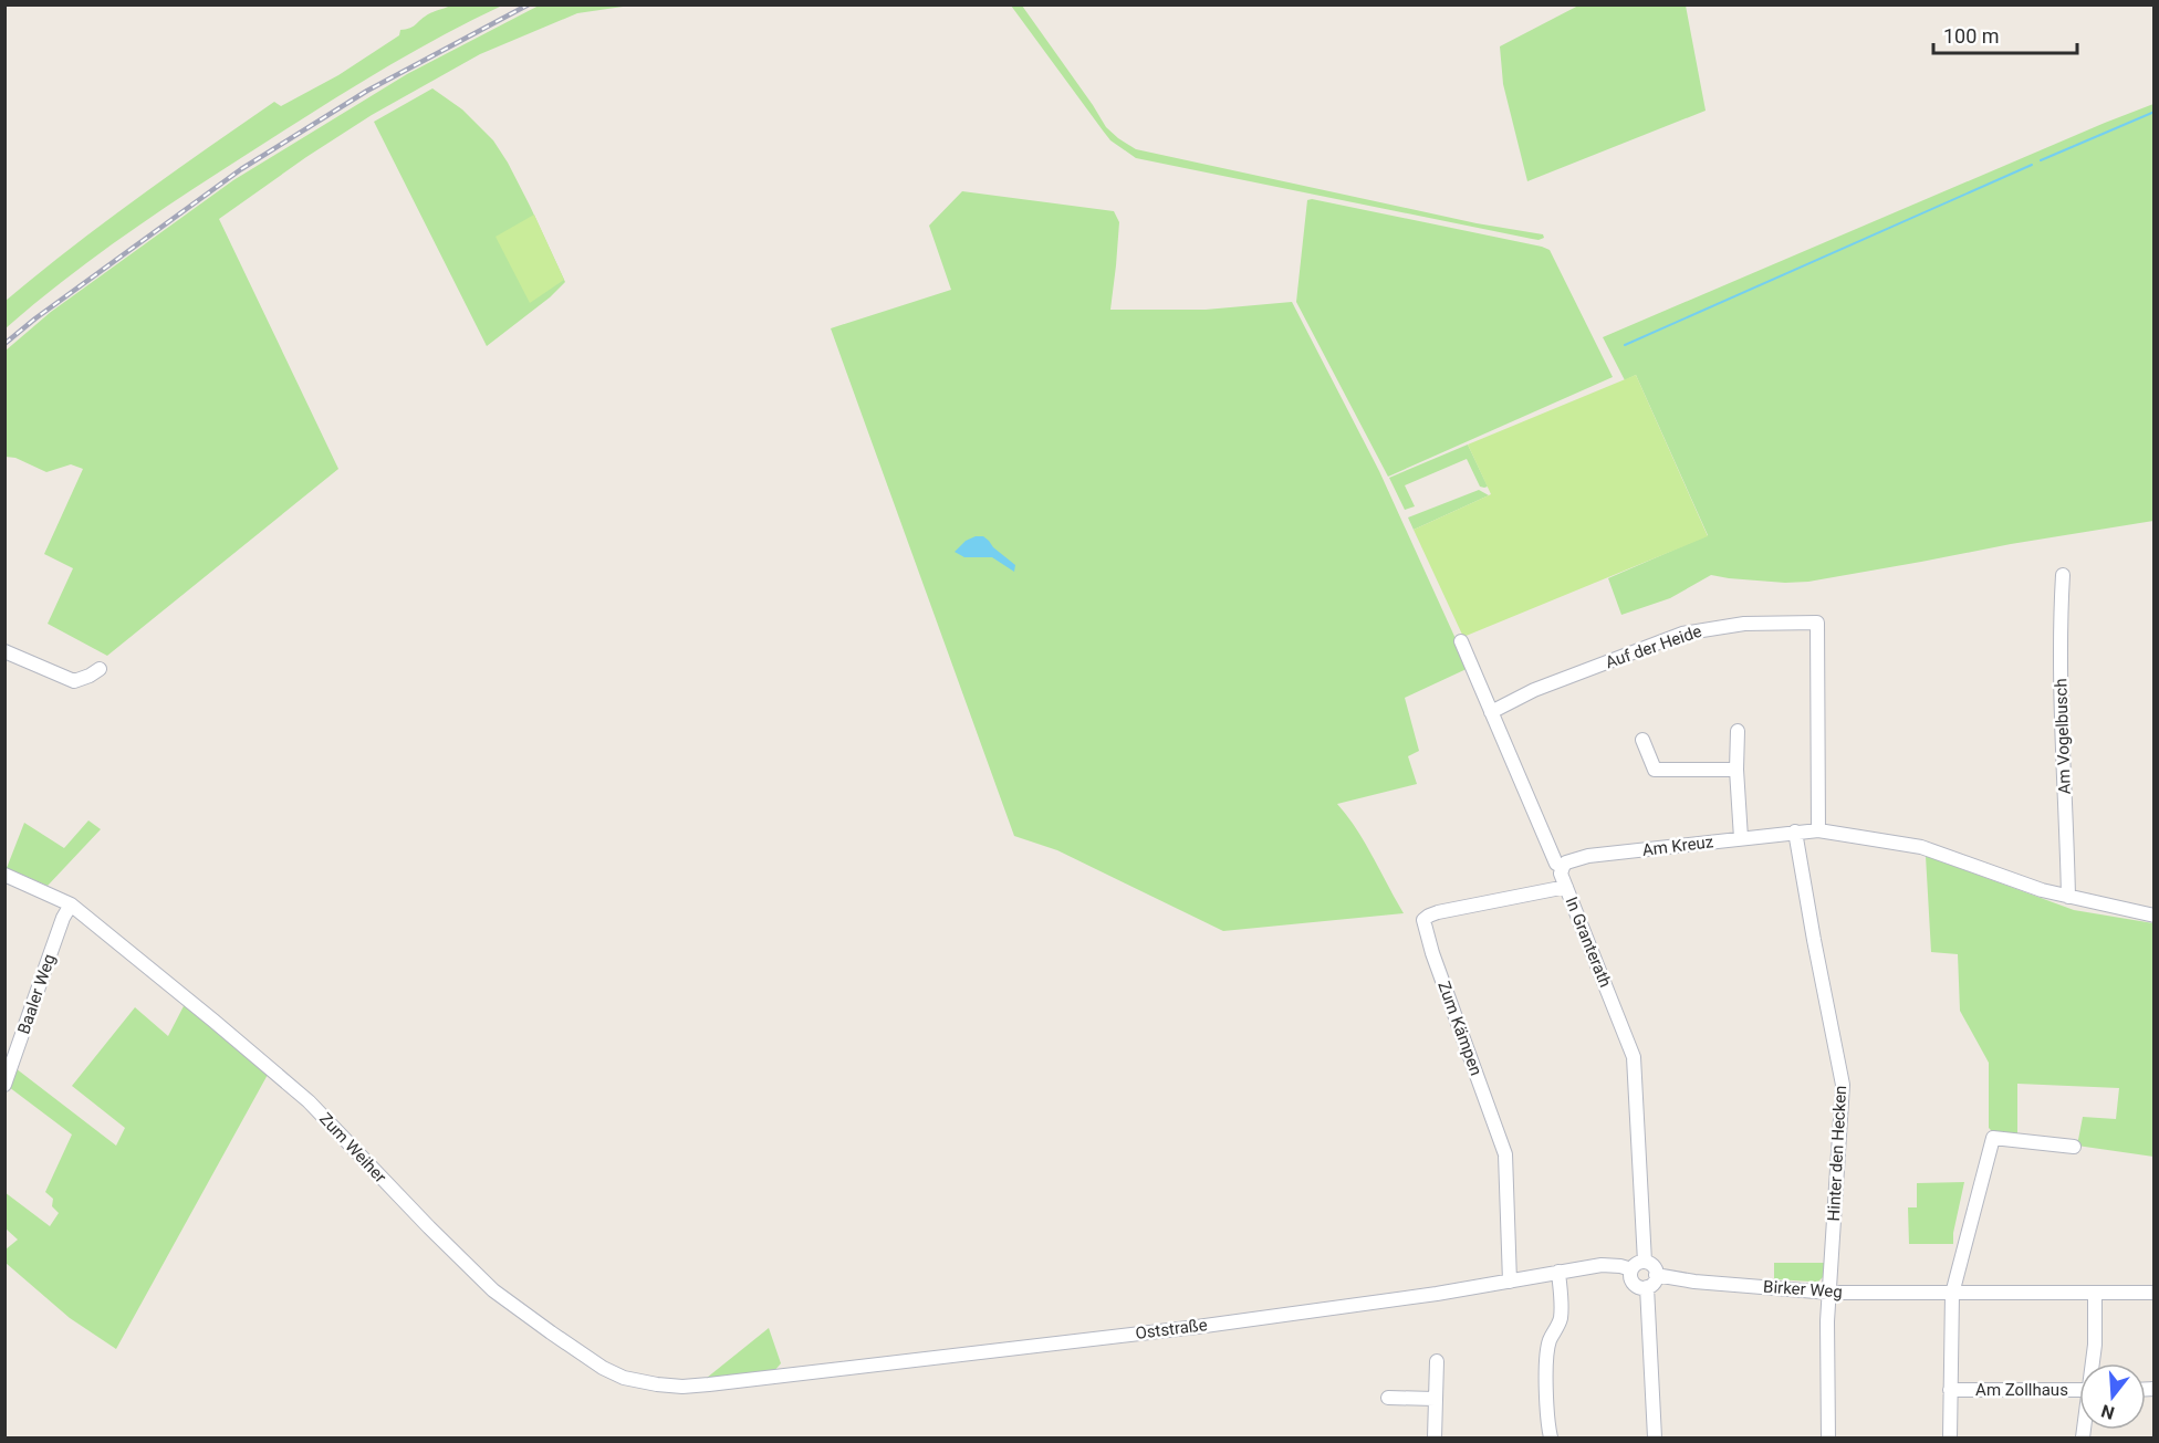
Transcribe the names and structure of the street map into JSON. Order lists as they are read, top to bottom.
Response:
{
  "streets": {
    "street": [
      "Auf der Heide",
      "Am Vogelbusch",
      "Am Kreuz",
      "In Granterath",
      "Baaler Weg",
      "Zum Kämpen",
      "Zum Weiher",
      "Hinter den Hecken",
      "Birker Weg",
      "Oststraße",
      "Am Zollhaus"
    ]
  },
  "crossings": [
    ["Auf der Heide", "In Granterath"],
    ["Am Kreuz", "In Granterath"],
    ["Am Kreuz", "Hinter den Hecken"],
    ["In Granterath", "Zum Kämpen"],
    ["In Granterath", "Birker Weg"],
    ["In Granterath", "Oststraße"],
    ["Baaler Weg", "Zum Weiher"],
    ["Zum Kämpen", "Oststraße"],
    ["Zum Weiher", "Oststraße"],
    ["Hinter den Hecken", "Birker Weg"],
    ["Birker Weg", "Oststraße"]
  ],
  "scale_bar": "100 m",
  "north": "bottom"
}
